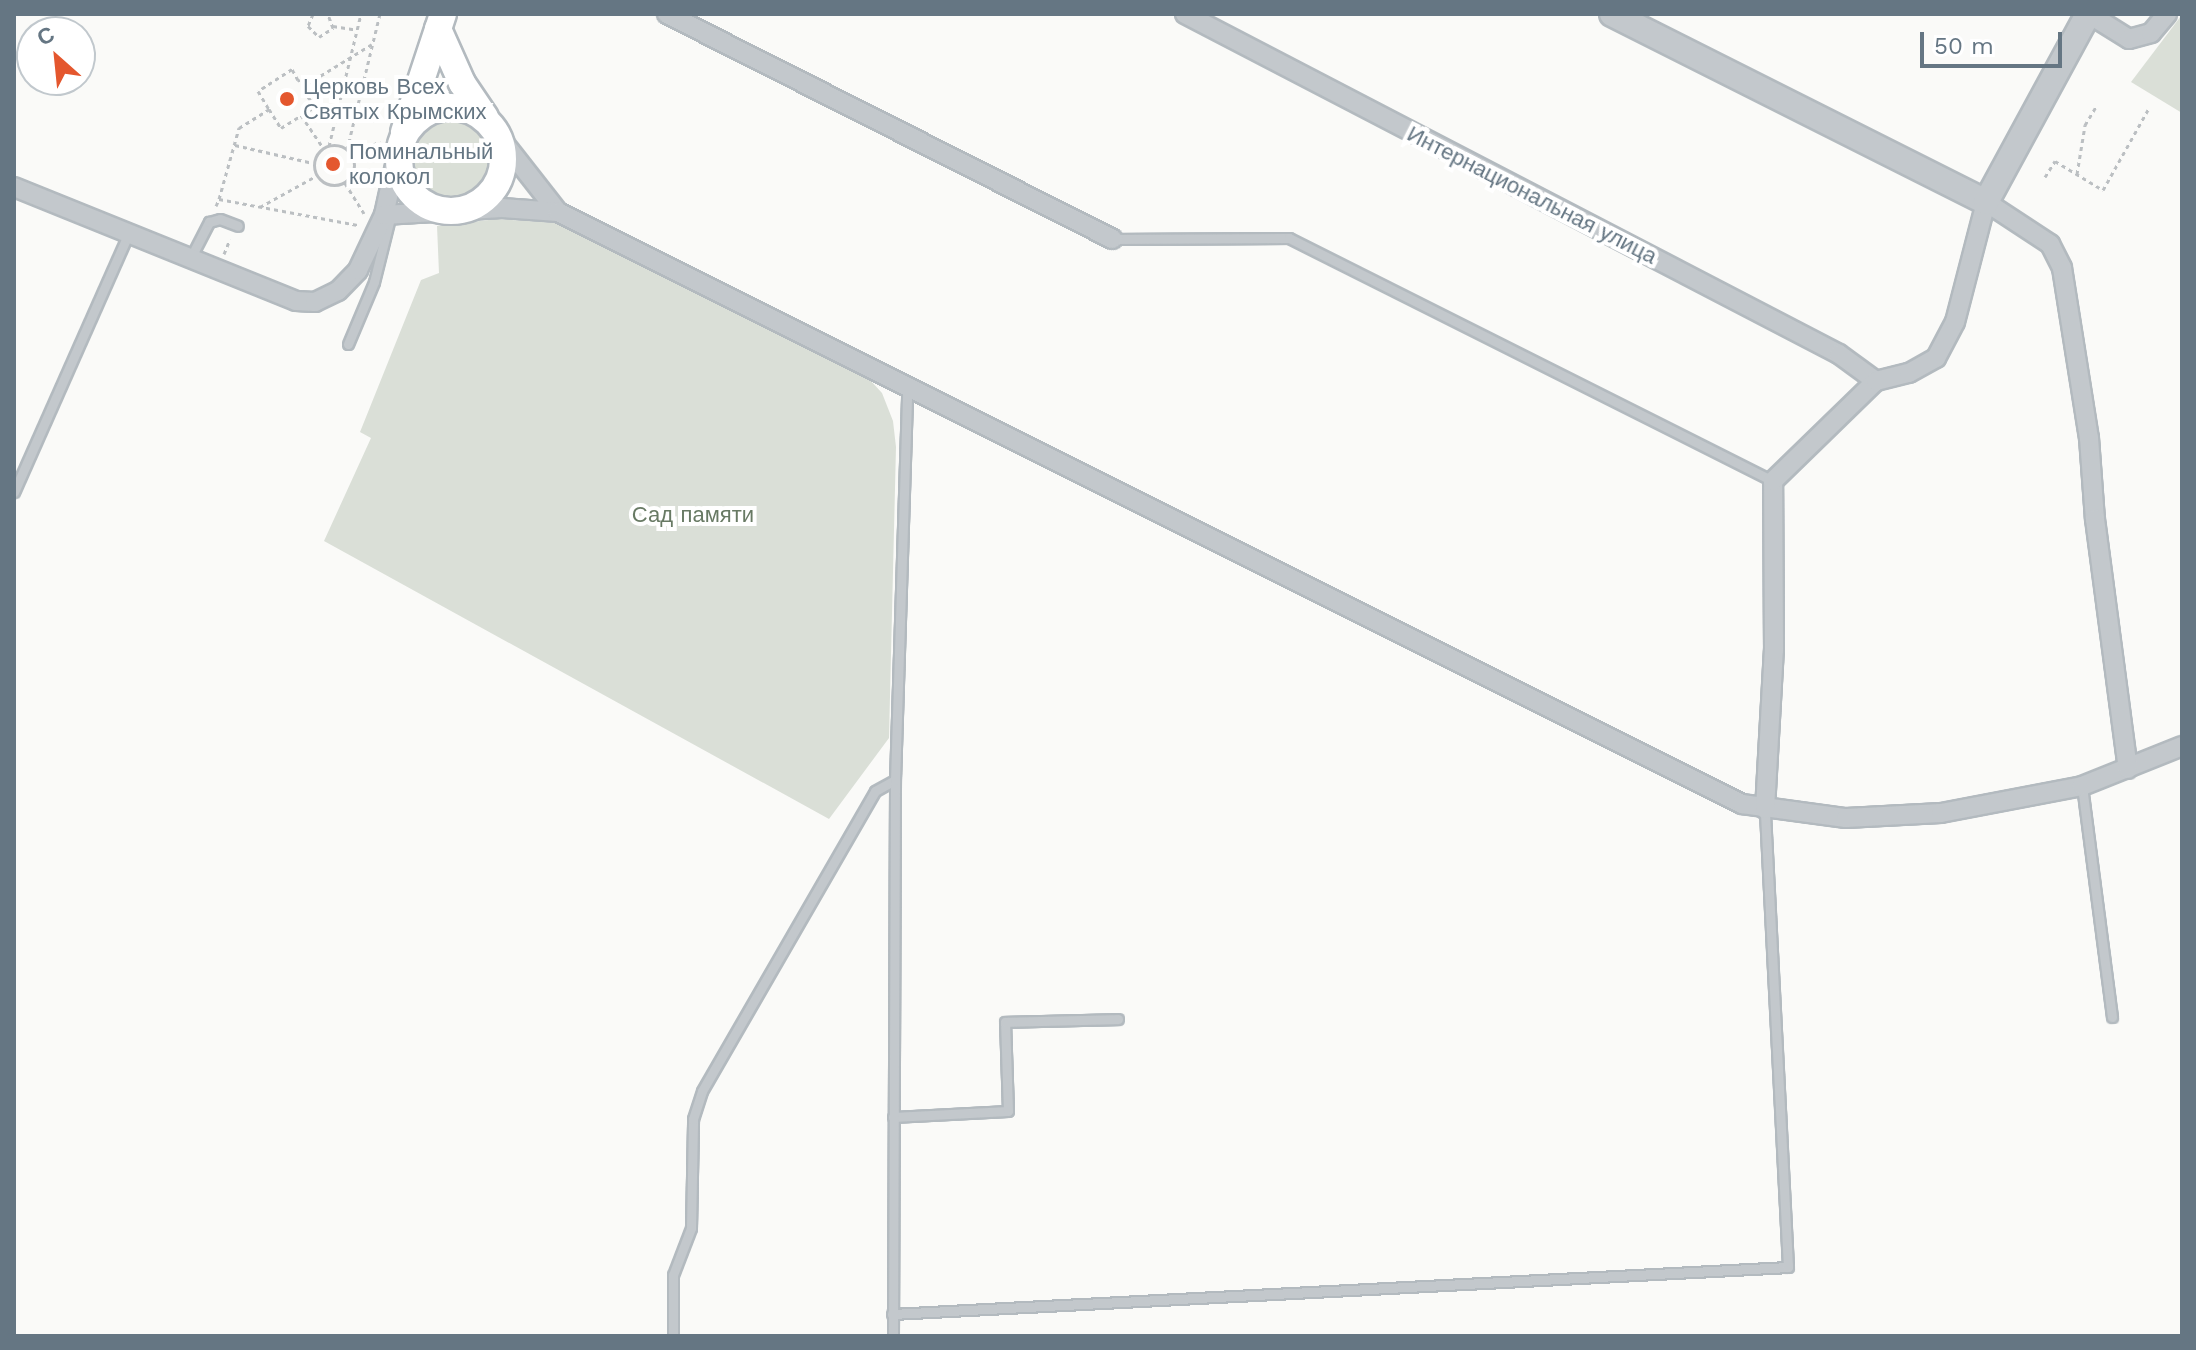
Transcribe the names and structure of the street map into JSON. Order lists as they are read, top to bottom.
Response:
{
  "streets": {
    "street": ["Интернациональная улица"]
  },
  "parks": ["Сад памяти"],
  "places": ["Церковь Всех Святых Крымских", "Поминальный колокол"],
  "scale_bar": "50 m",
  "north": "top left"
}
